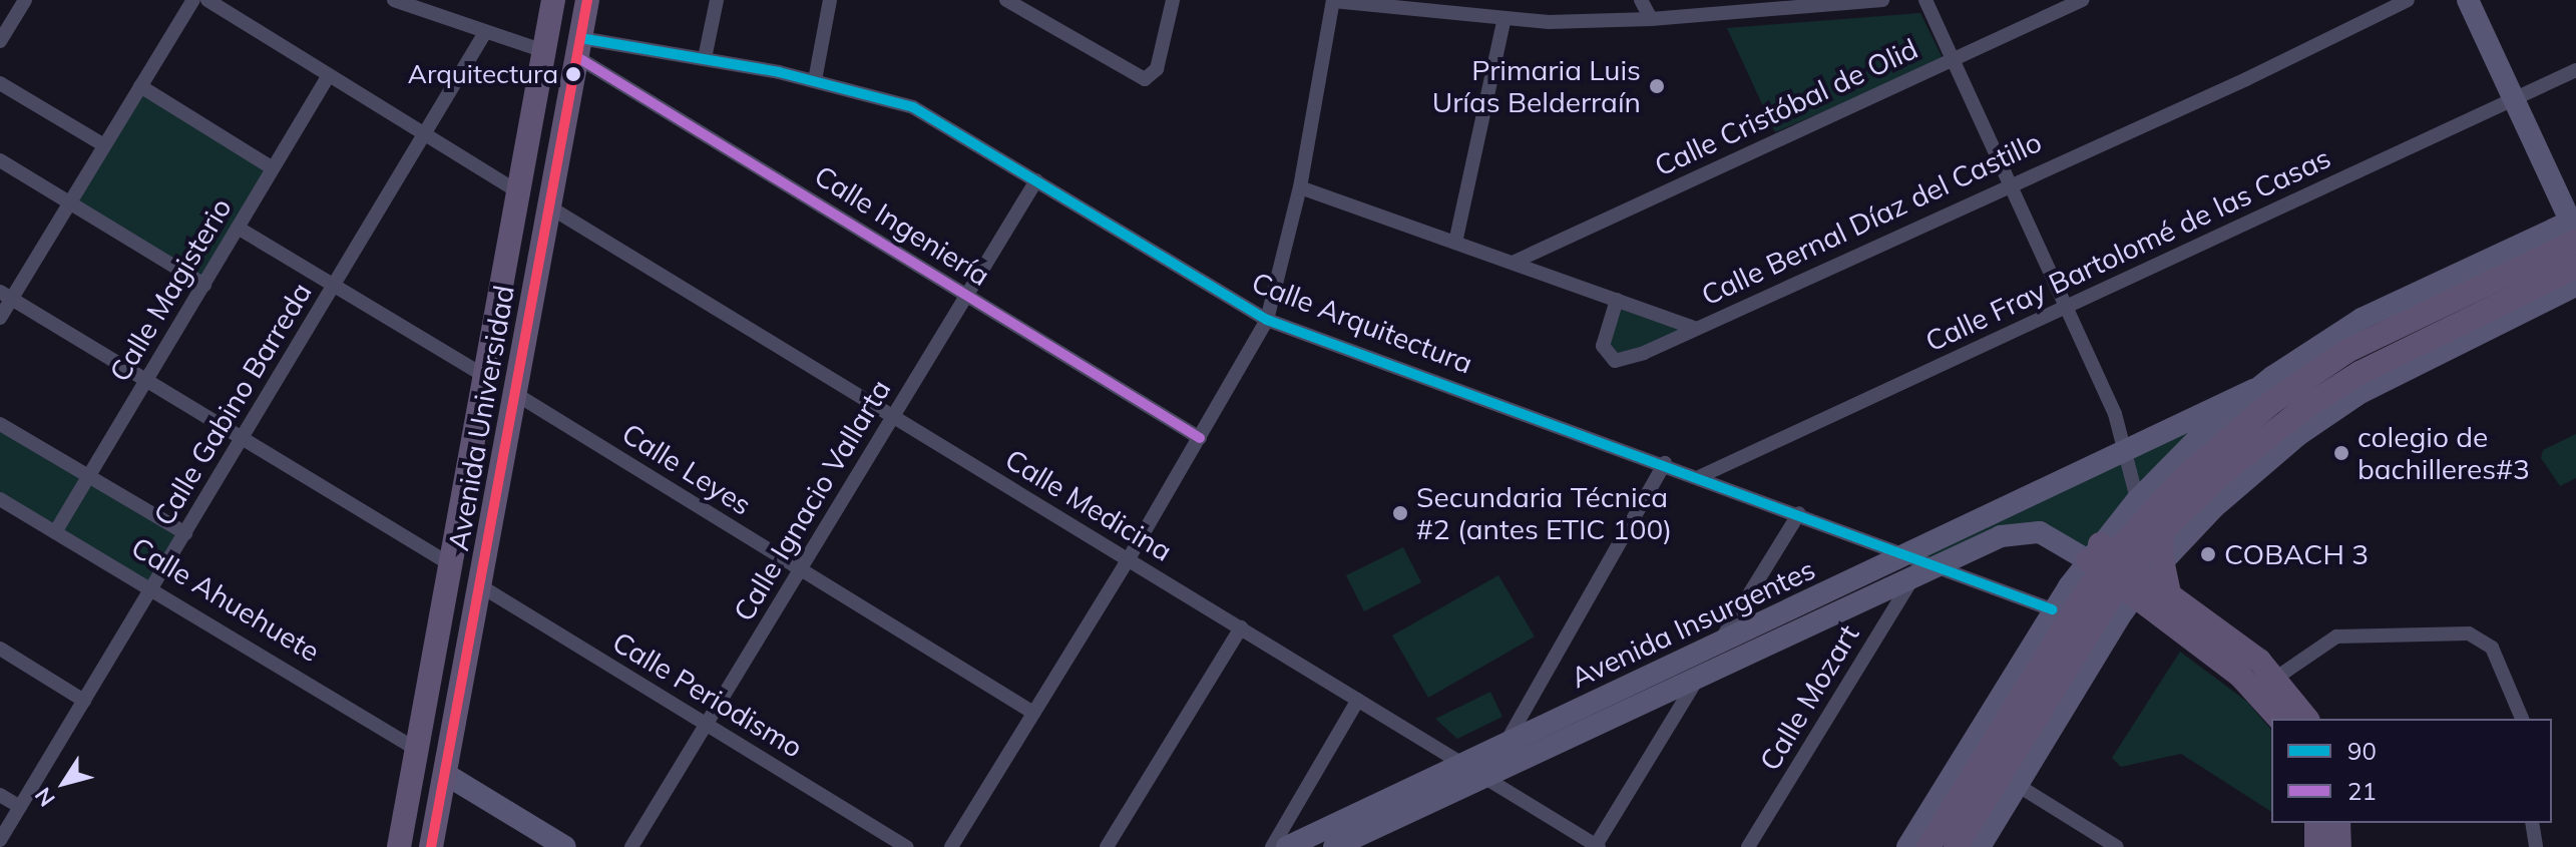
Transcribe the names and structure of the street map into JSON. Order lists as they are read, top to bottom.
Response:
{
  "streets": {
    "main road": ["Avenida Universidad"],
    "street": [
      "Calle Cristóbal de Olid",
      "Calle Bernal Díaz del Castillo",
      "Calle Ingeniería",
      "Calle Fray Bartolomé de las Casas",
      "Calle Magisterio",
      "Calle Arquitectura",
      "Calle Gabino Barreda",
      "Calle Leyes",
      "Calle Ignacio Vallarta",
      "Calle Medicina",
      "Calle Ahuehuete",
      "Avenida Insurgentes",
      "Calle Periodismo",
      "Calle Mozart"
    ]
  },
  "crossings": [
    ["Calle Cristóbal de Olid", "Calle Bernal Díaz del Castillo"],
    ["Calle Ingeniería", "Calle Arquitectura"],
    ["Calle Ingeniería", "Avenida Universidad"],
    ["Calle Ingeniería", "Calle Ignacio Vallarta"],
    ["Calle Fray Bartolomé de las Casas", "Calle Arquitectura"],
    ["Calle Magisterio", "Calle Ahuehuete"],
    ["Calle Arquitectura", "Avenida Universidad"],
    ["Calle Arquitectura", "Calle Ignacio Vallarta"],
    ["Calle Arquitectura", "Avenida Insurgentes"],
    ["Calle Arquitectura", "Calle Mozart"],
    ["Calle Gabino Barreda", "Calle Ahuehuete"],
    ["Avenida Universidad", "Calle Leyes"],
    ["Avenida Universidad", "Calle Medicina"],
    ["Avenida Universidad", "Calle Ahuehuete"],
    ["Avenida Universidad", "Calle Periodismo"],
    ["Calle Leyes", "Calle Ignacio Vallarta"],
    ["Calle Ignacio Vallarta", "Calle Medicina"],
    ["Calle Ignacio Vallarta", "Calle Periodismo"],
    ["Calle Medicina", "Avenida Insurgentes"],
    ["Avenida Insurgentes", "Calle Mozart"]
  ],
  "places": [
    "Arquitectura",
    "Primaria Luis Urías Belderraín",
    "colegio de bachilleres#3",
    "Secundaria Técnica #2 (antes ETIC 100)",
    "COBACH 3"
  ],
  "lines": ["transit line 90", "transit line 21"],
  "legend": ["90", "21"],
  "north": "bottom left"
}
